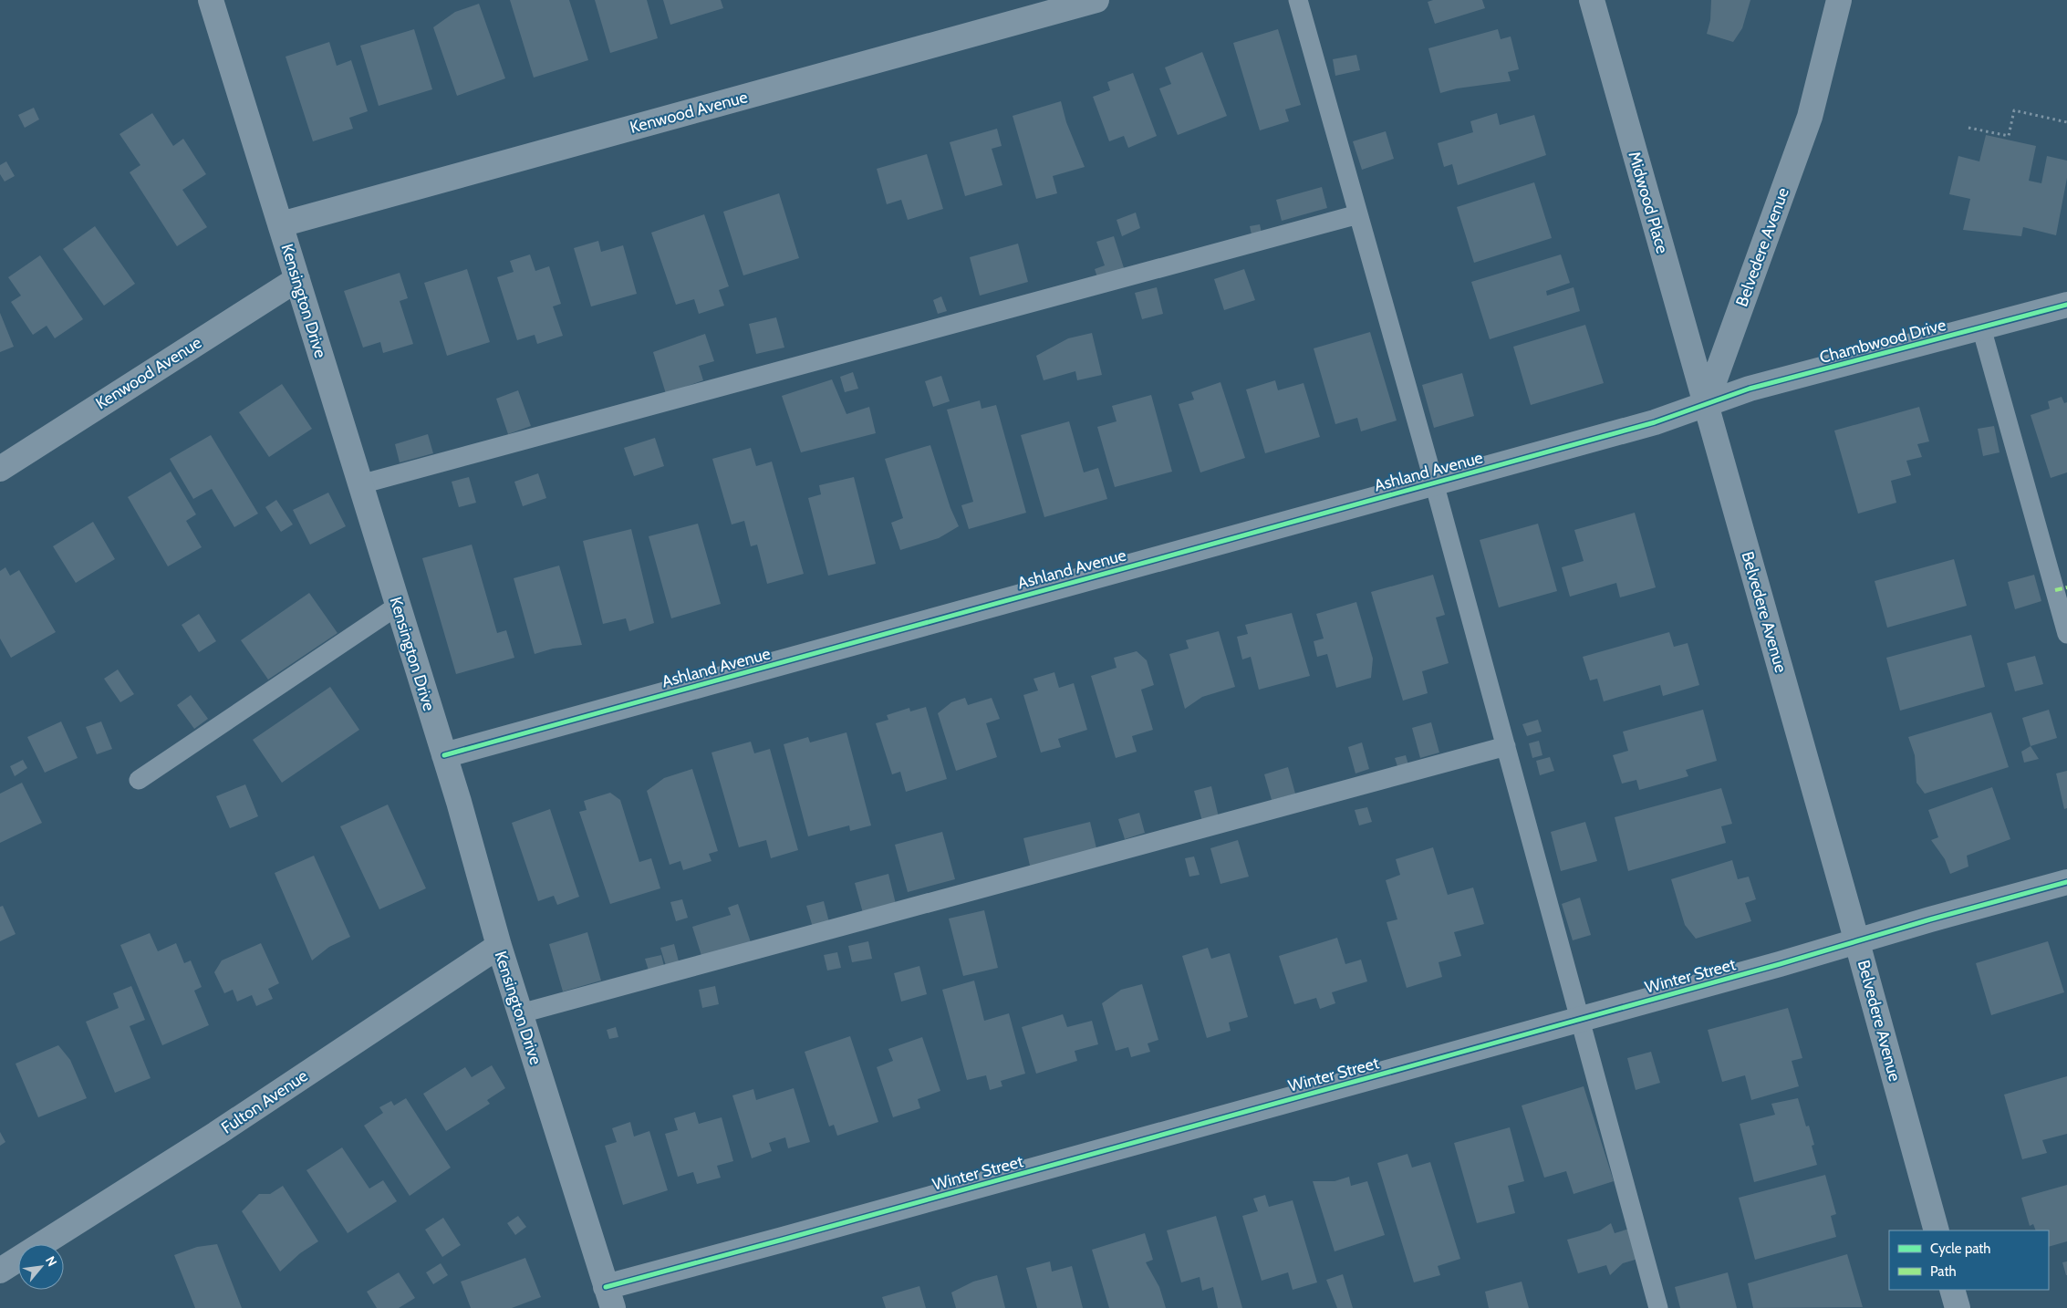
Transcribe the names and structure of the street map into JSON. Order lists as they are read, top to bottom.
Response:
{
  "streets": {
    "street": [
      "Kenwood Avenue",
      "Midwood Place",
      "Belvedere Avenue",
      "Kensington Drive",
      "Chambwood Drive",
      "Ashland Avenue",
      "Winter Street",
      "Fulton Avenue"
    ]
  },
  "crossings": [
    ["Kenwood Avenue", "Kensington Drive"],
    ["Midwood Place", "Belvedere Avenue"],
    ["Midwood Place", "Chambwood Drive"],
    ["Midwood Place", "Ashland Avenue"],
    ["Belvedere Avenue", "Chambwood Drive"],
    ["Belvedere Avenue", "Ashland Avenue"],
    ["Belvedere Avenue", "Winter Street"],
    ["Kensington Drive", "Ashland Avenue"],
    ["Kensington Drive", "Winter Street"],
    ["Kensington Drive", "Fulton Avenue"],
    ["Chambwood Drive", "Ashland Avenue"]
  ],
  "legend": ["Cycle path", "Path"],
  "north": "top right"
}
